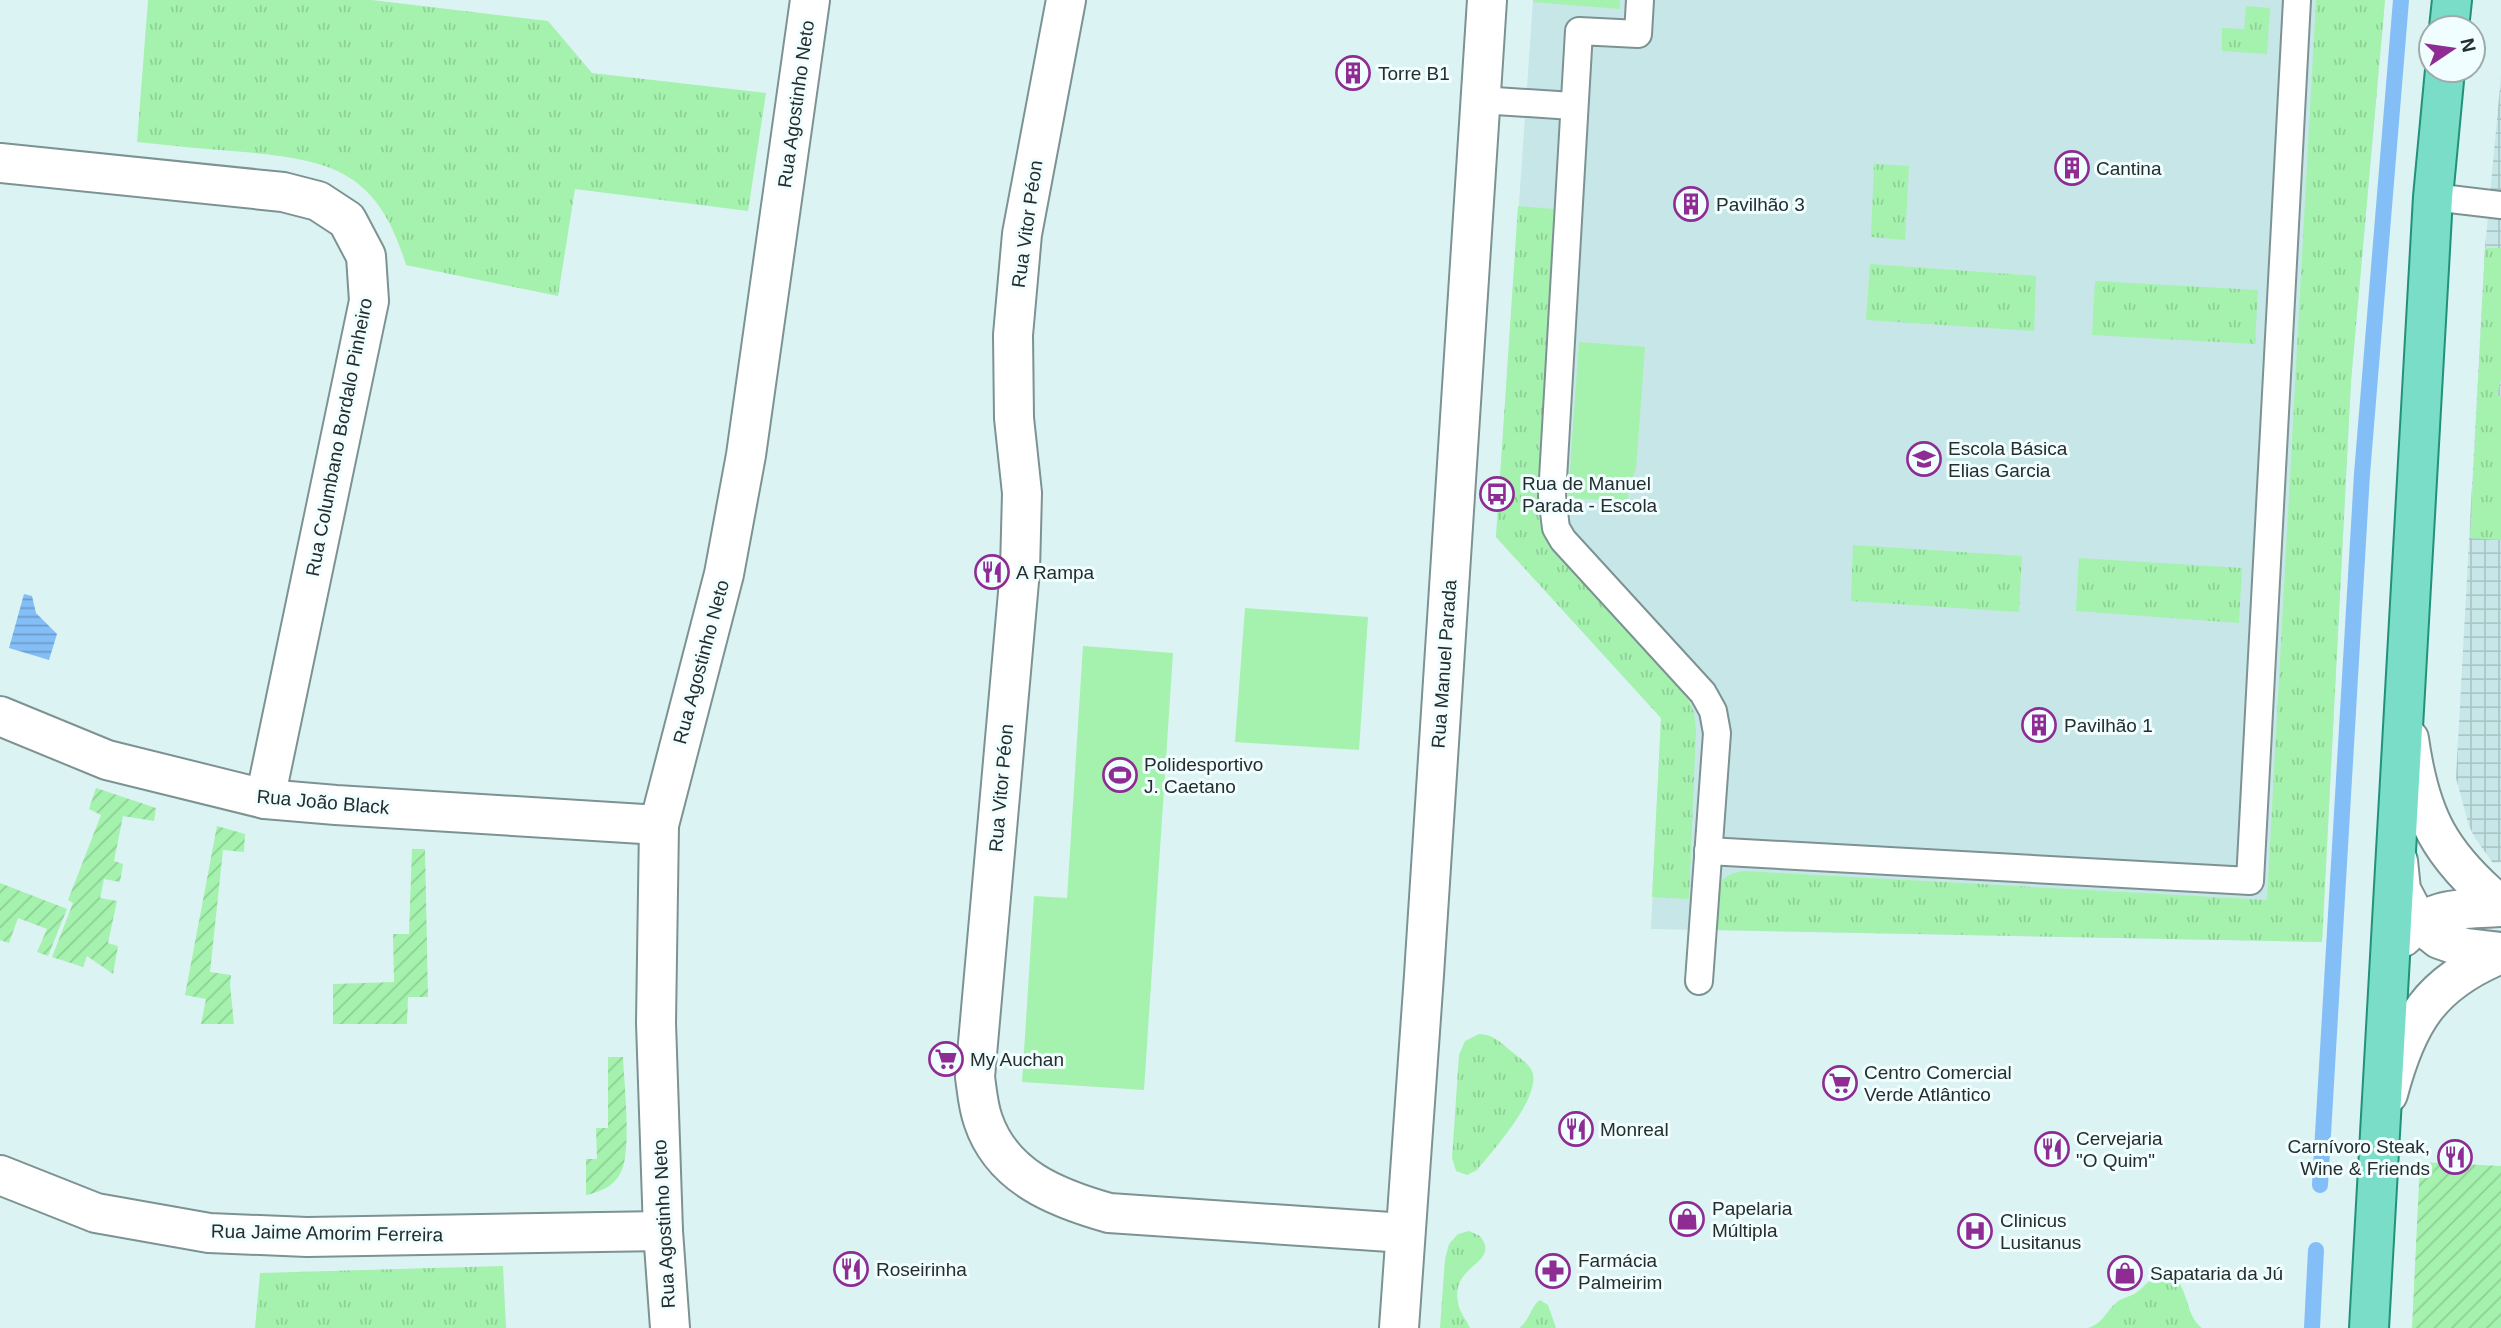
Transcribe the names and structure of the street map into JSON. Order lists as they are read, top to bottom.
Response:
{
  "streets": {
    "street": [
      "Rua Agostinho Neto",
      "Rua Vitor Péon",
      "Rua Columbano Bordalo Pinheiro",
      "Rua Manuel Parada",
      "Rua João Black",
      "Rua Jaime Amorim Ferreira"
    ]
  },
  "crossings": [
    ["Rua Agostinho Neto", "Rua João Black"],
    ["Rua Agostinho Neto", "Rua Jaime Amorim Ferreira"],
    ["Rua Vitor Péon", "Rua Manuel Parada"],
    ["Rua Columbano Bordalo Pinheiro", "Rua João Black"]
  ],
  "places": {
    "building": [
      "Torre B1",
      "Cantina",
      "Pavilhão 3",
      "Pavilhão 1"
    ],
    "school or university": ["Escola Básica Elias Garcia"],
    "bus stop": ["Rua de Manuel Parada - Escola"],
    "restaurant": [
      "A Rampa",
      "Monreal",
      "Cervejaria \"O Quim\"",
      "Carnívoro Steak, Wine & Friends",
      "Roseirinha"
    ],
    "sports": ["Polidesportivo J. Caetano"],
    "supermarket": ["My Auchan", "Centro Comercial Verde Atlântico"],
    "shop": ["Papelaria Múltipla", "Sapataria da Jú"],
    "hospital": ["Clinicus Lusitanus"],
    "pharmacy": ["Farmácia Palmeirim"]
  },
  "north": "right"
}
